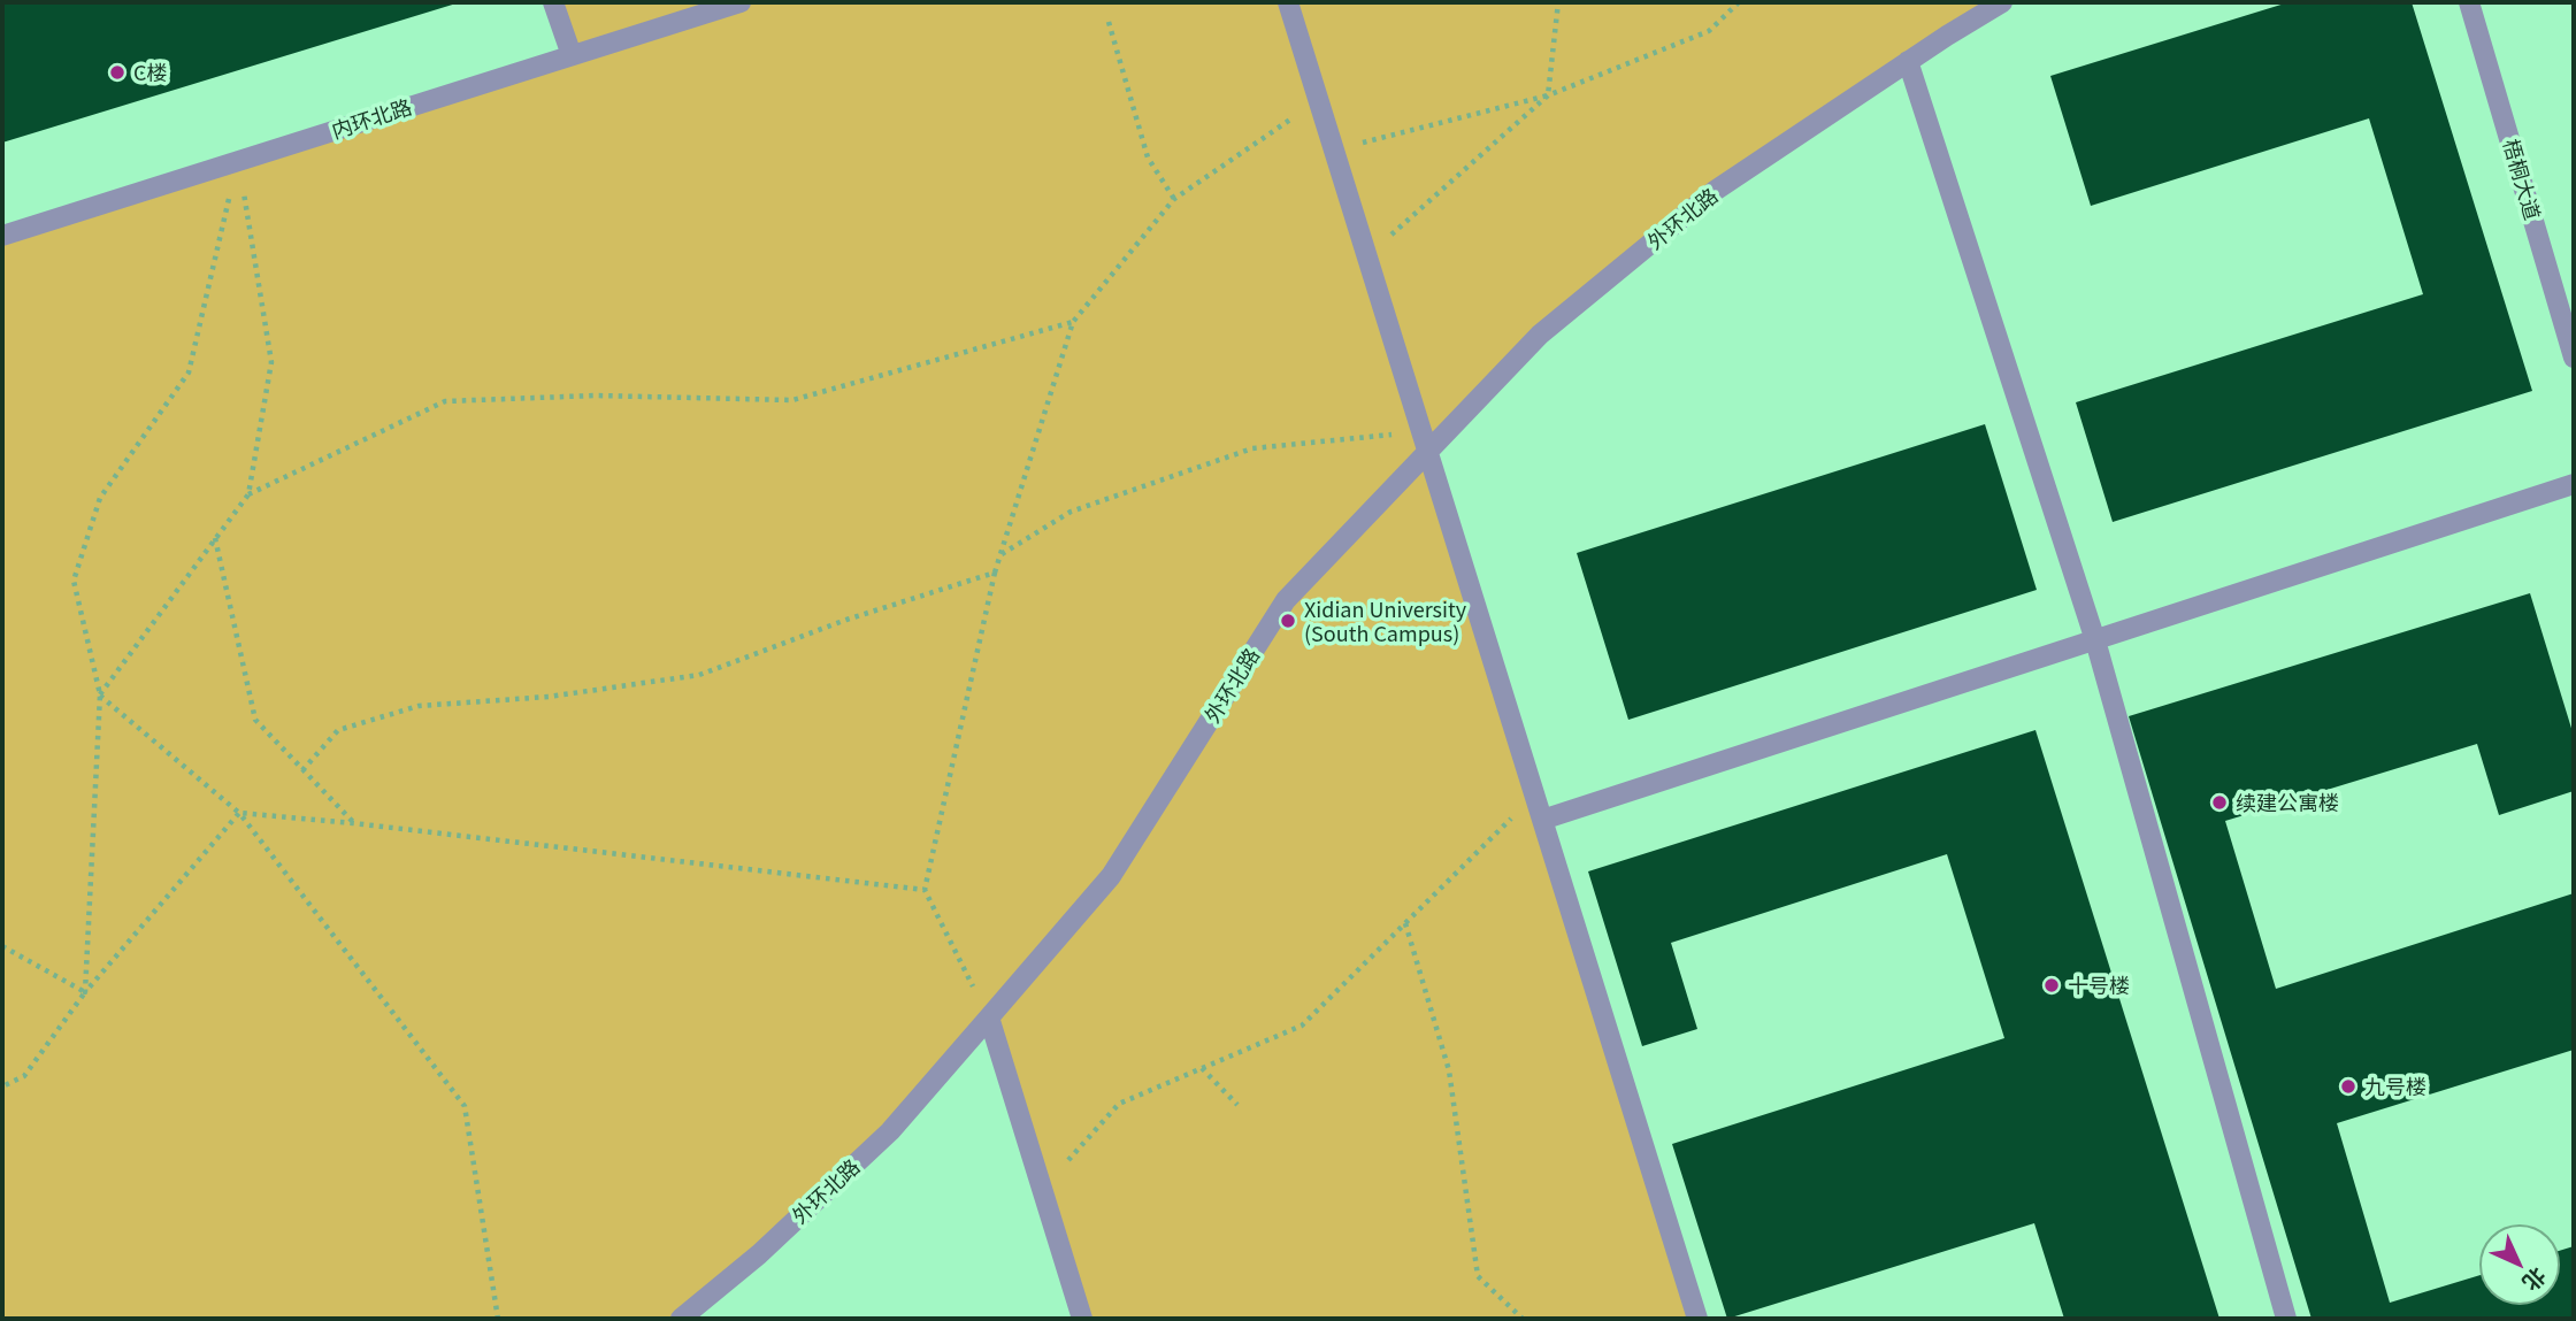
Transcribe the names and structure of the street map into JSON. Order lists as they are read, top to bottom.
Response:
{
  "streets": {
    "lane": ["内环北路", "梧桐大道", "外环北路"]
  },
  "places": [
    "C楼",
    "Xidian University (South Campus)",
    "续建公寓楼",
    "十号楼",
    "九号楼"
  ],
  "north": "bottom right"
}
